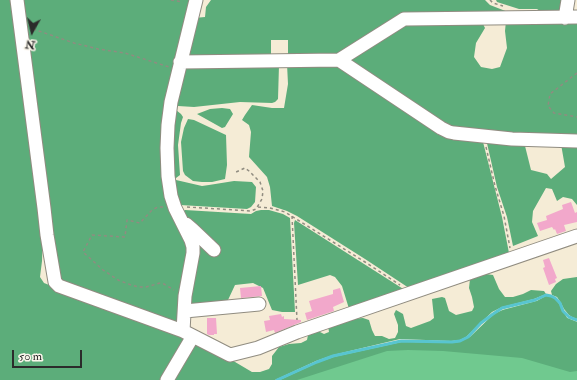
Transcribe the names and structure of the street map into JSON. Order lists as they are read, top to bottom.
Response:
{
  "scale_bar": "50 m",
  "north": "bottom"
}
